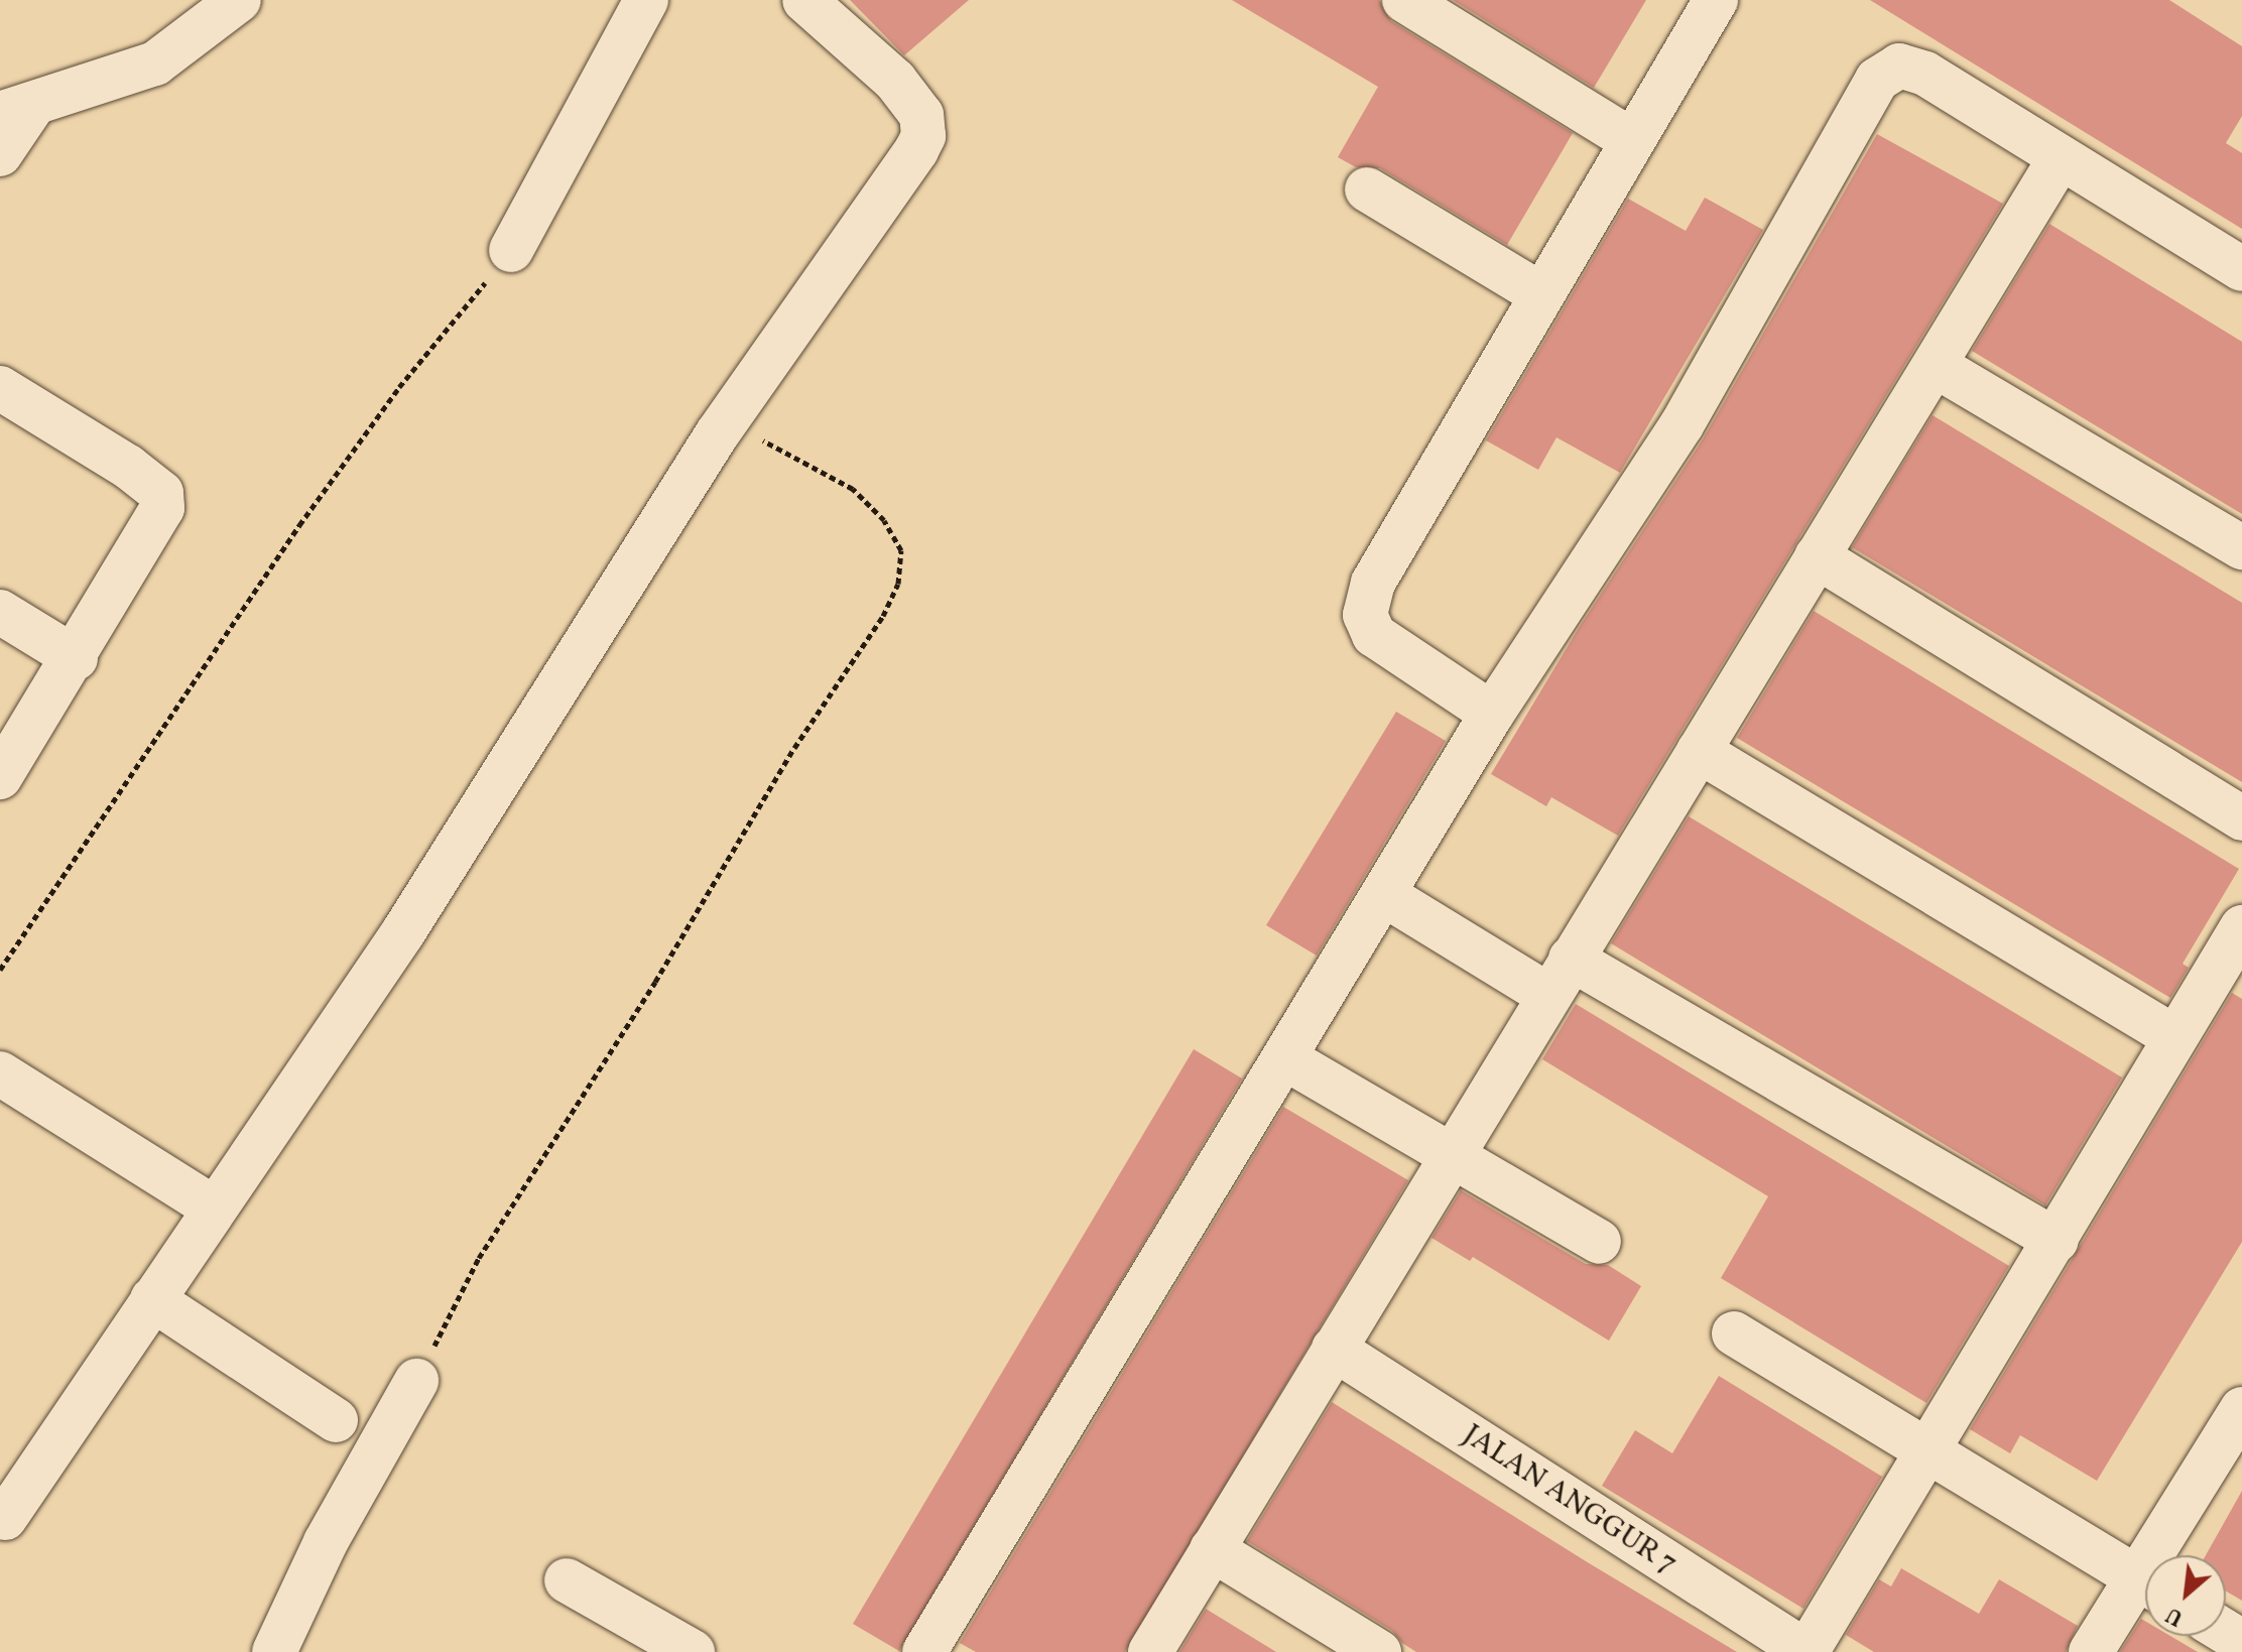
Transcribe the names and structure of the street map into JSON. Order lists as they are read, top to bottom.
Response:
{
  "streets": {
    "street": ["JALAN ANGGUR 7"]
  },
  "north": "bottom left"
}
